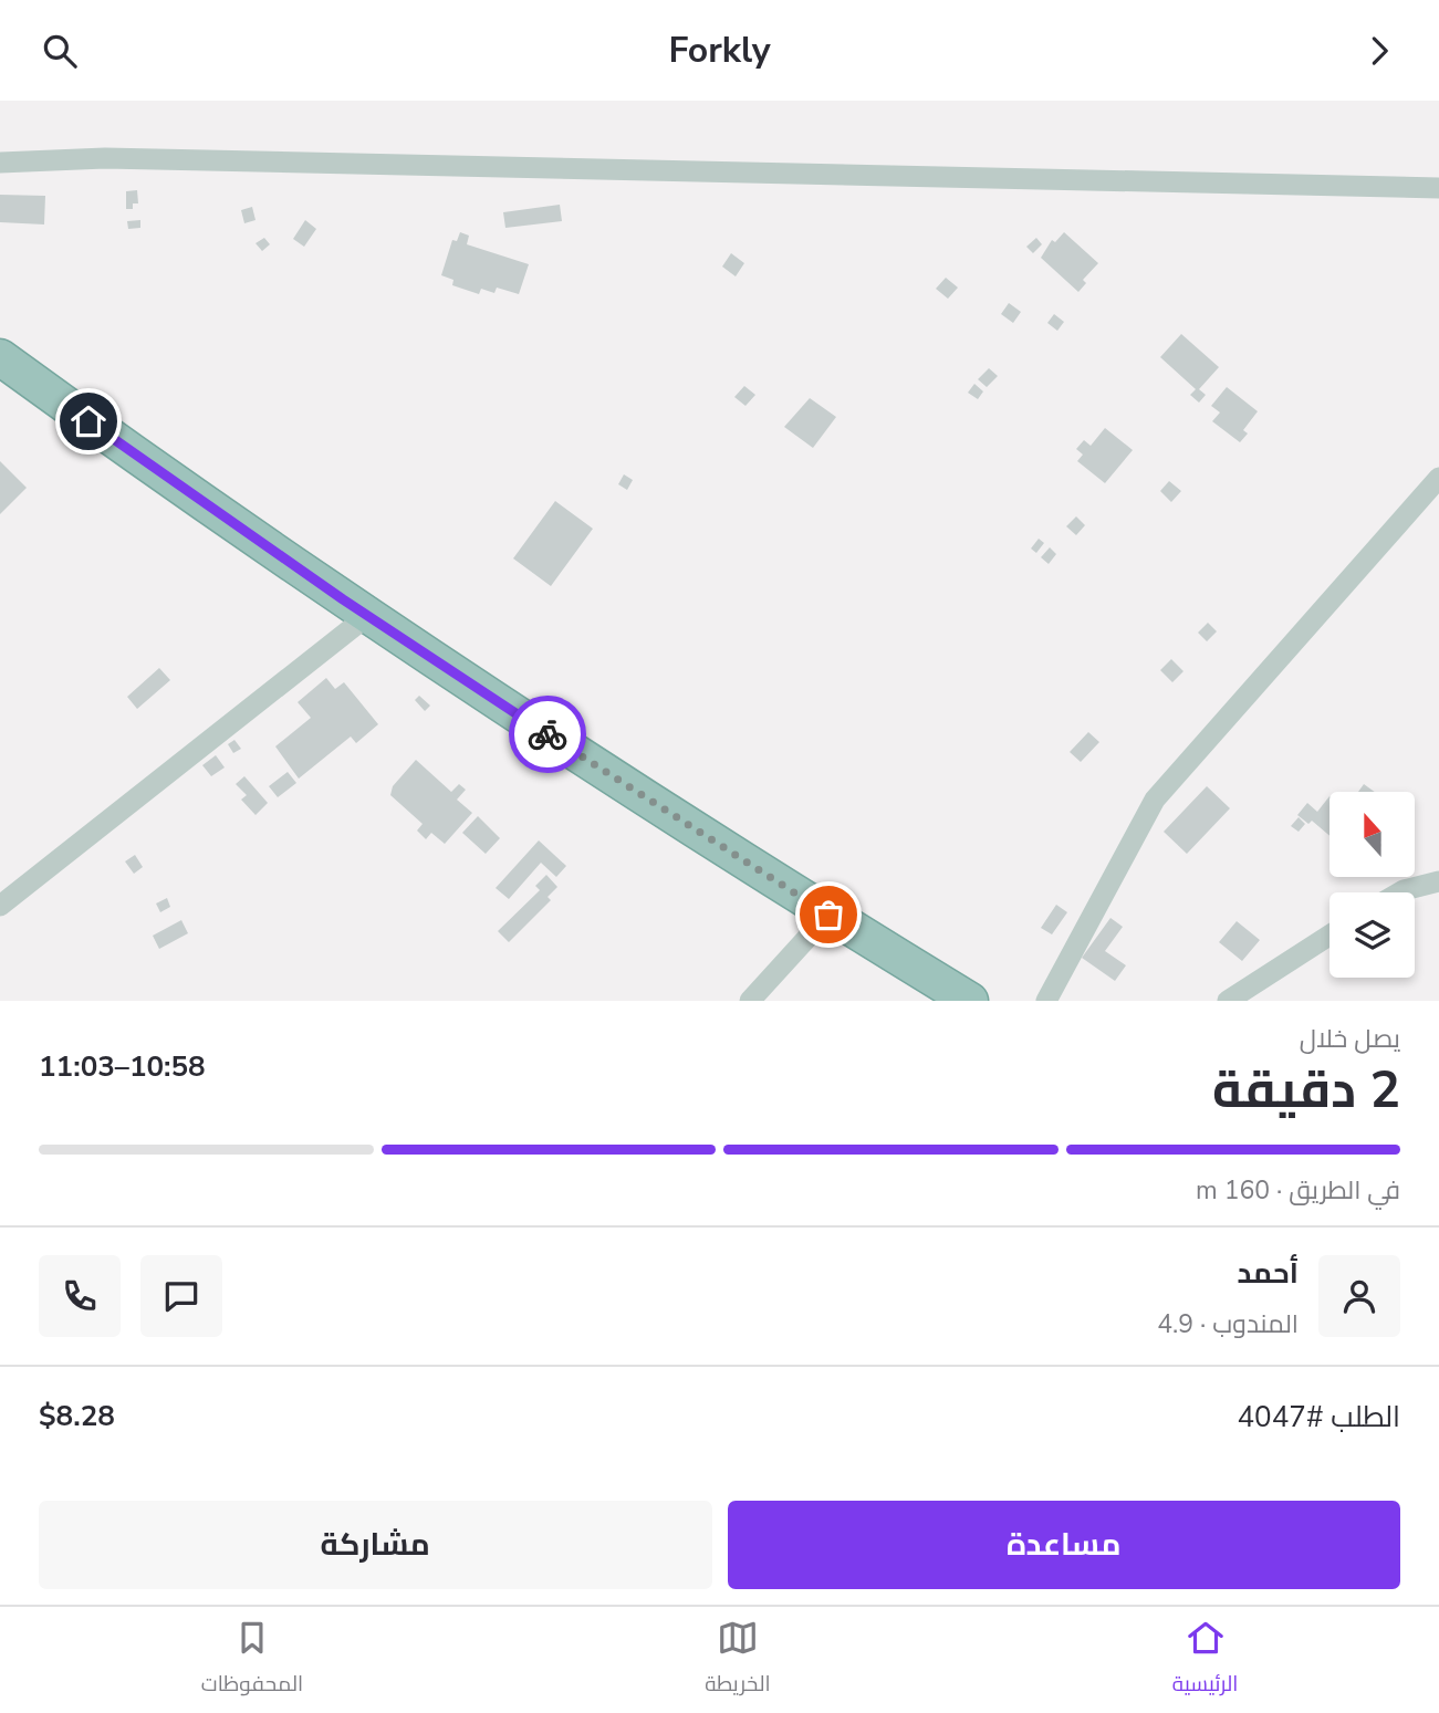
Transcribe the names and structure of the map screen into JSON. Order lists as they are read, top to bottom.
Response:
{
  "north": "top",
  "page": {
    "header": "Forkly",
    "heading": ["2 دقيقة", "يصل خلال", "10:58–11:03"],
    "panel": [
      "أحمد",
      "المندوب · 4.9",
      "الطلب #4047",
      "$8.28"
    ],
    "bar": "في الطريق · 160 m",
    "buttons": ["مساعدة", "مشاركة"],
    "tabs": ["الرئيسية", "الخريطة", "المحفوظات"]
  }
}
